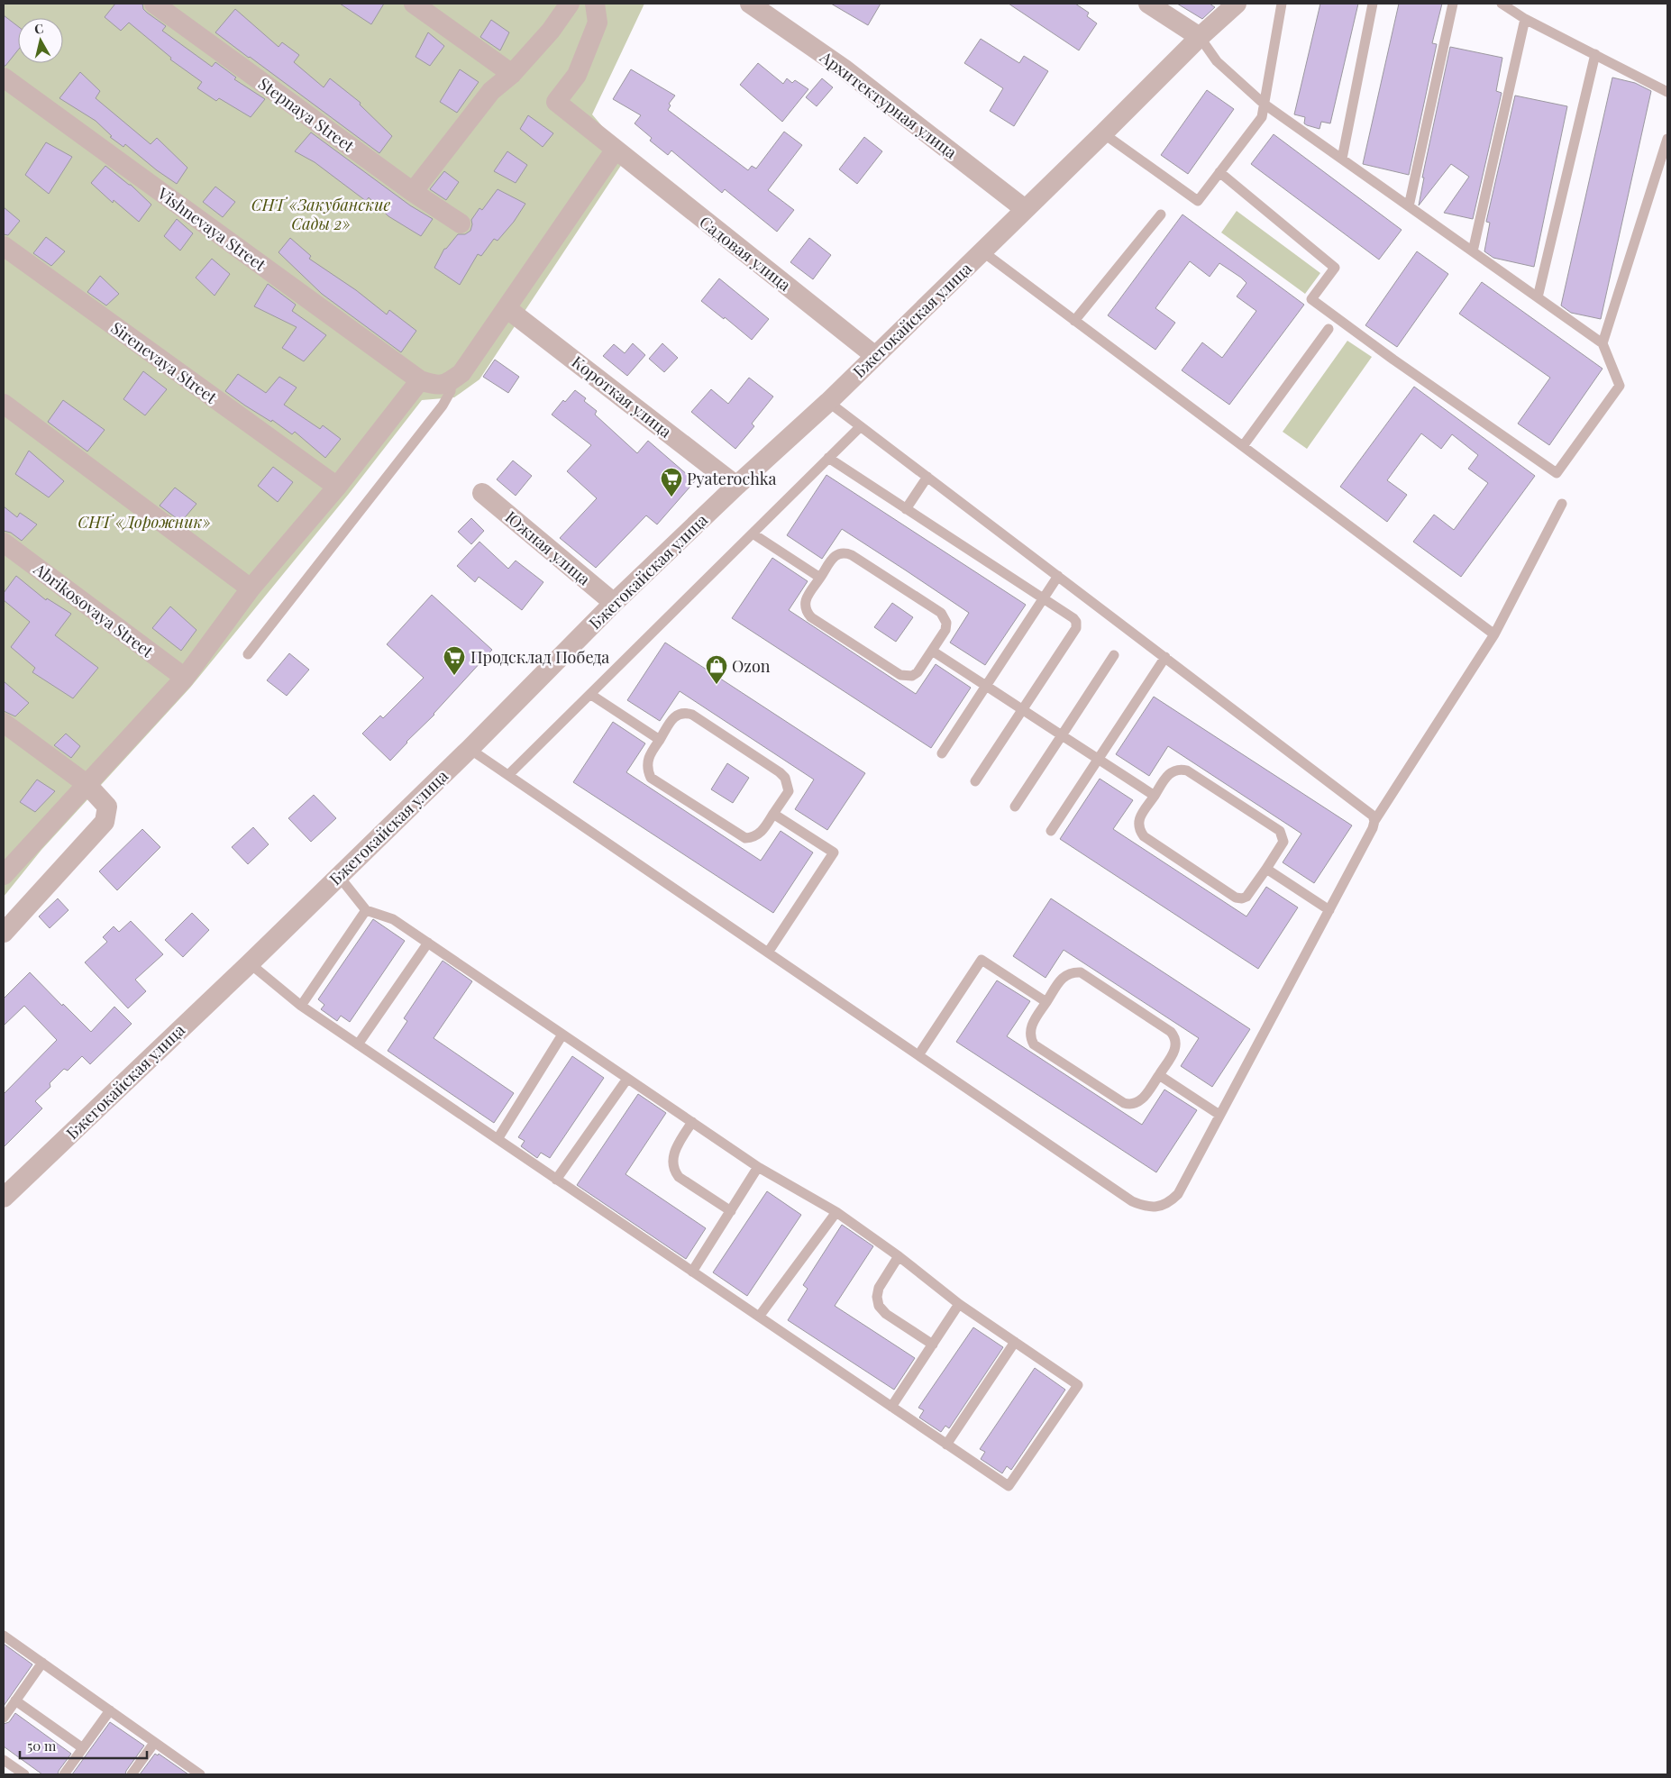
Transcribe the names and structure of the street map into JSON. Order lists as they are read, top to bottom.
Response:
{
  "streets": {
    "street": [
      "Архитектурная улица",
      "Stepnaya Street",
      "Vishnevaya Street",
      "Садовая улица",
      "Бжегокайская улица",
      "Sirenevaya Street",
      "Короткая улица",
      "Южная улица",
      "Abrikosovaya Street"
    ]
  },
  "crossings": [
    ["Архитектурная улица", "Бжегокайская улица"],
    ["Садовая улица", "Бжегокайская улица"],
    ["Бжегокайская улица", "Короткая улица"],
    ["Бжегокайская улица", "Южная улица"]
  ],
  "parks": ["СНТ «Закубанские Сады 2»", "СНТ «Дорожник»"],
  "places": {
    "supermarket": ["Pyaterochka", "Продсклад Победа"],
    "shop": ["Ozon"]
  },
  "scale_bar": "50 m",
  "north": "top"
}
